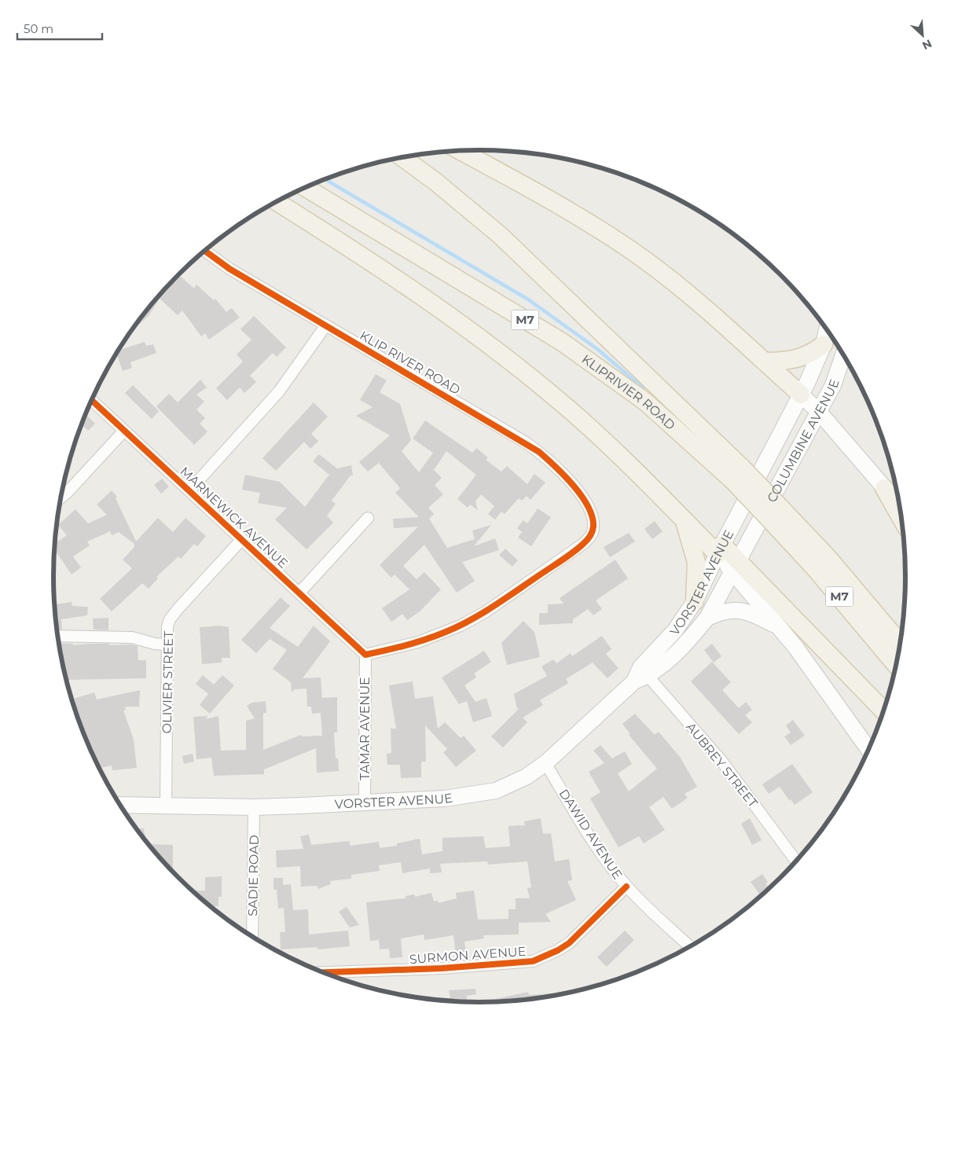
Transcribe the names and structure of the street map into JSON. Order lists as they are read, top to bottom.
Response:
{
  "streets": {
    "main road": [
      "M7",
      "KLIPRIVIER ROAD",
      "COLUMBINE AVENUE",
      "VORSTER AVENUE"
    ],
    "street": [
      "KLIP RIVER ROAD",
      "MARNEWICK AVENUE",
      "OLIVIER STREET",
      "TAMAR AVENUE",
      "AUBREY STREET",
      "DAWID AVENUE",
      "SADIE ROAD",
      "SURMON AVENUE"
    ]
  },
  "crossings": [
    ["KLIP RIVER ROAD", "MARNEWICK AVENUE"],
    ["KLIP RIVER ROAD", "TAMAR AVENUE"],
    ["COLUMBINE AVENUE", "VORSTER AVENUE"],
    ["MARNEWICK AVENUE", "OLIVIER STREET"],
    ["MARNEWICK AVENUE", "TAMAR AVENUE"],
    ["VORSTER AVENUE", "OLIVIER STREET"],
    ["VORSTER AVENUE", "TAMAR AVENUE"],
    ["VORSTER AVENUE", "AUBREY STREET"],
    ["VORSTER AVENUE", "DAWID AVENUE"],
    ["VORSTER AVENUE", "SADIE ROAD"],
    ["DAWID AVENUE", "SURMON AVENUE"]
  ],
  "scale_bar": "50 m",
  "north": "bottom right"
}
